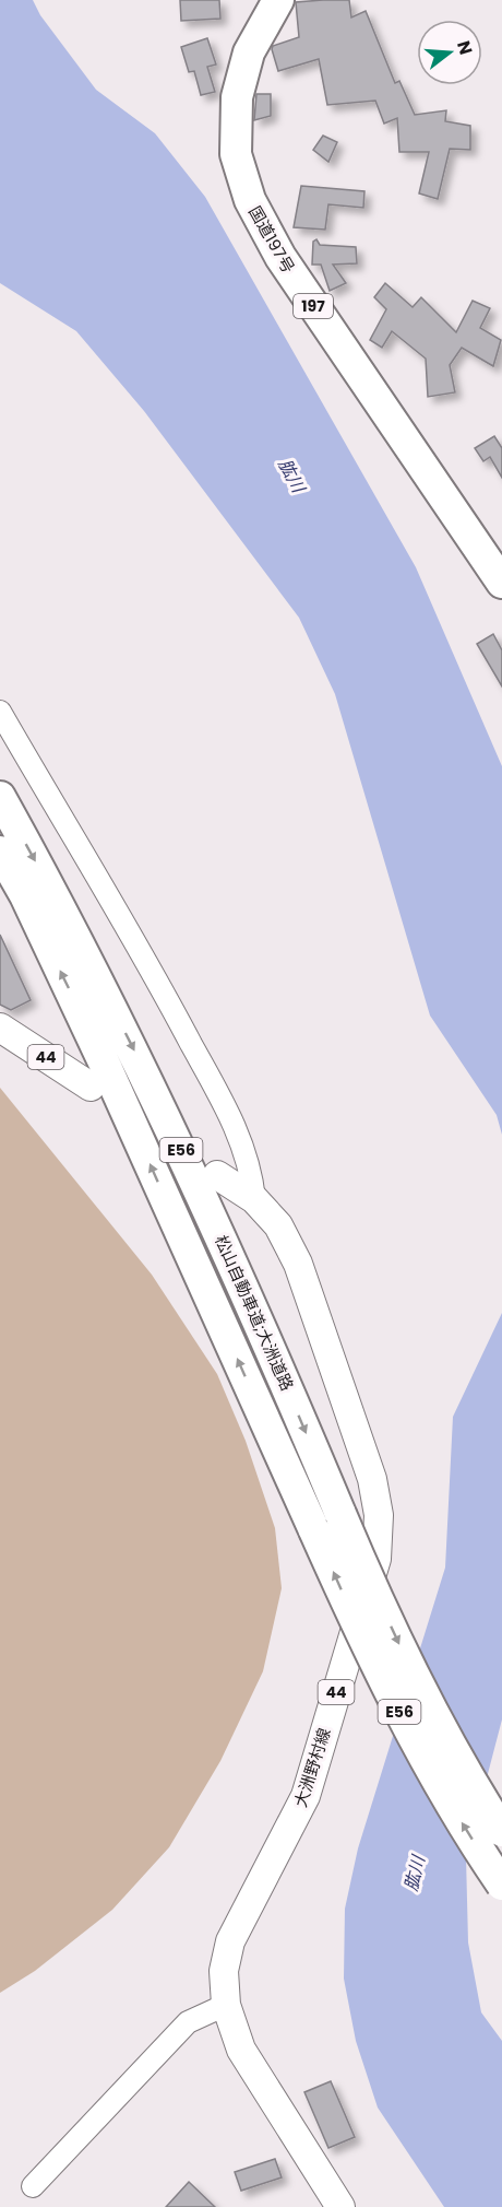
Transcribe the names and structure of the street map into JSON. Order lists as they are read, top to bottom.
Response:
{
  "streets": {
    "highway": [
      "国道197号",
      "197",
      "E56",
      "松山自動車道;大洲道路"
    ],
    "main road": ["44", "大洲野村線"]
  },
  "water": ["肱川"],
  "north": "right"
}
